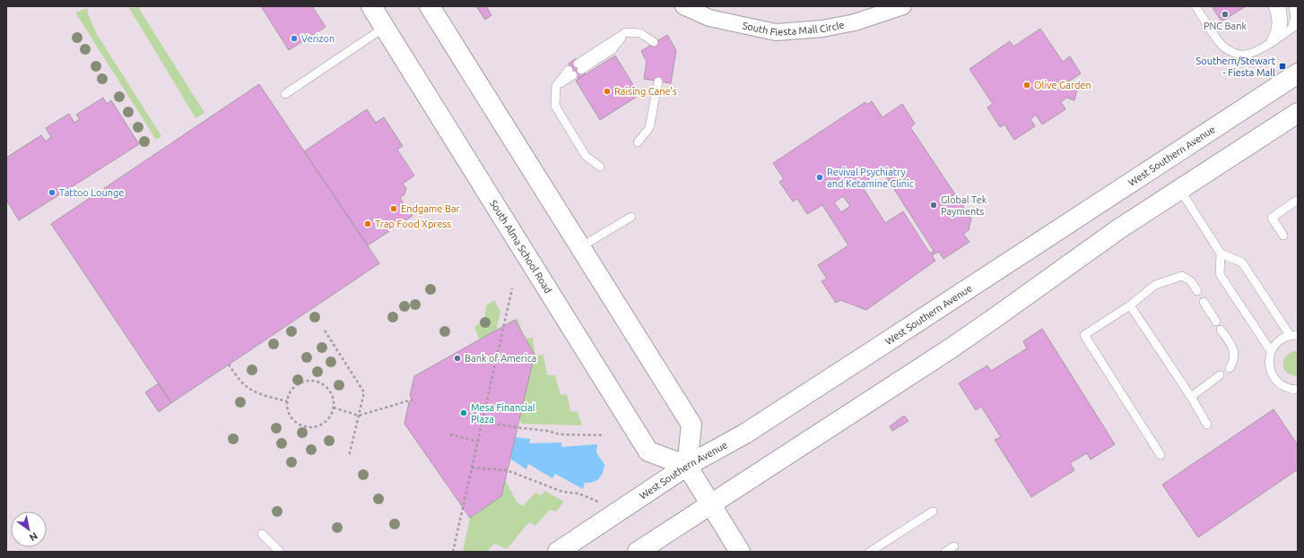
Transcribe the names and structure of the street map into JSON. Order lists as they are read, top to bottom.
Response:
{
  "streets": {
    "main road": ["West Southern Avenue", "South Alma School Road"],
    "street": ["South Fiesta Mall Circle"]
  },
  "crossings": [
    ["West Southern Avenue", "South Alma School Road"]
  ],
  "places": {
    "other": [
      "PNC Bank",
      "Verizon",
      "Olive Garden",
      "Raising Cane's",
      "Revival Psychiatry and Ketamine Clinic",
      "Tattoo Lounge",
      "Global Tek Payments",
      "Endgame Bar",
      "Trap Food Xpress",
      "Bank of America",
      "Mesa Financial Plaza"
    ],
    "transit": ["Southern/Stewart - Fiesta Mall"]
  },
  "north": "bottom right"
}
